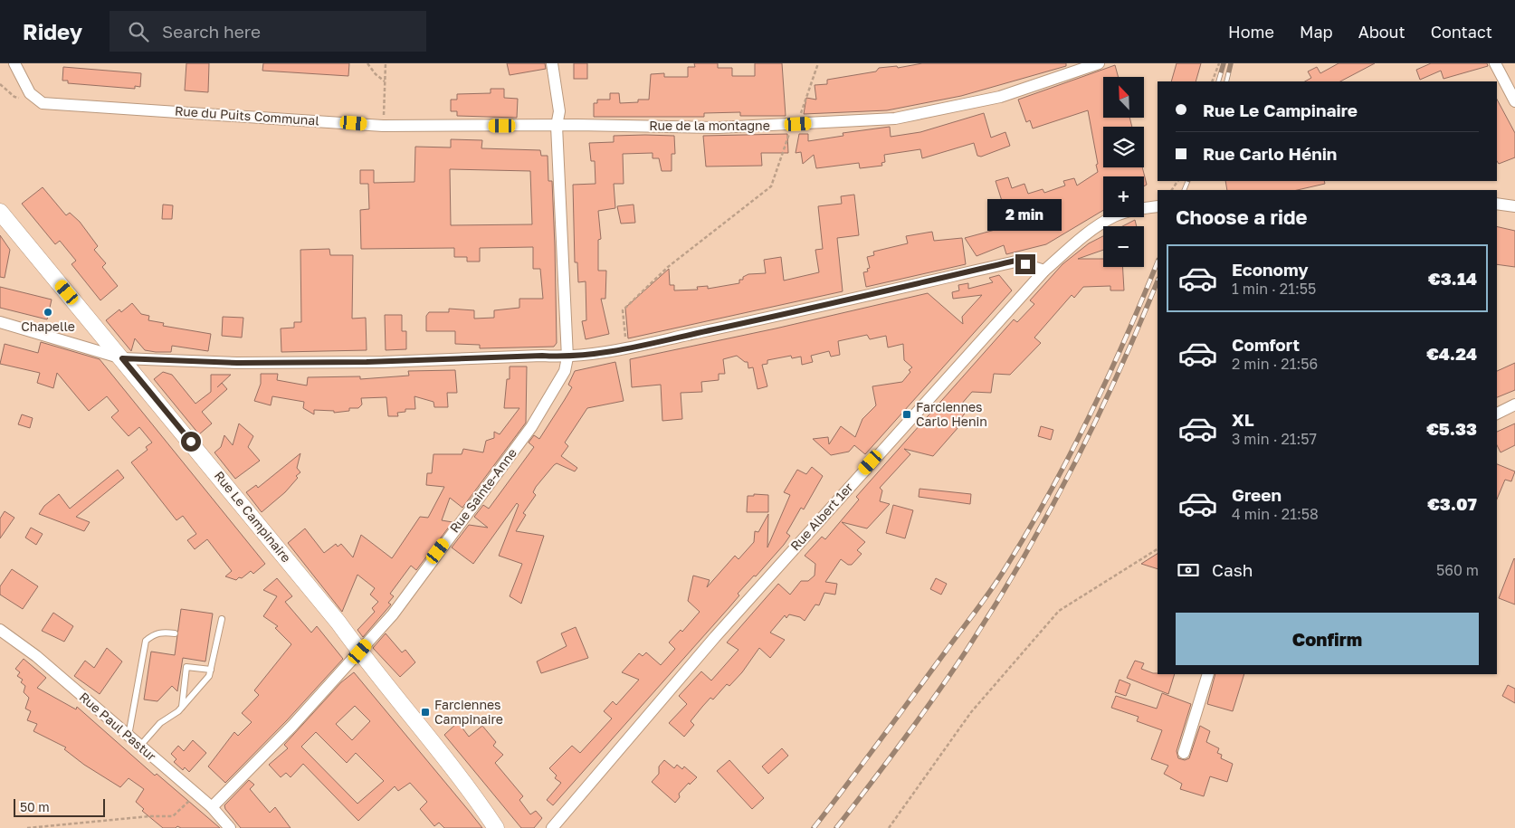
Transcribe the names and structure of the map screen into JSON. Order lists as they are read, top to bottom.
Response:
{
  "streets": {
    "main road": ["Rue Le Campinaire"],
    "street": [
      "Rue du Puits Communal",
      "Rue de la montagne",
      "Rue Sainte-Anne",
      "Rue Albert 1er",
      "Rue Paul Pastur"
    ]
  },
  "crossings": [
    ["Rue du Puits Communal", "Rue de la montagne"],
    ["Rue du Puits Communal", "Rue Sainte-Anne"],
    ["Rue de la montagne", "Rue Sainte-Anne"],
    ["Rue Sainte-Anne", "Rue Le Campinaire"],
    ["Rue Sainte-Anne", "Rue Paul Pastur"]
  ],
  "places": {
    "other": ["Chapelle"],
    "transit": ["Farciennes Carlo Henin", "Farciennes Campinaire"]
  },
  "scale_bar": "50 m",
  "north": "top left",
  "page": {
    "header": "Ridey",
    "search": "Search here",
    "nav": [
      "Home",
      "Map",
      "About",
      "Contact"
    ],
    "map_buttons": ["+", "−"],
    "banner": ["Rue Le Campinaire", "Rue Carlo Hénin"],
    "heading": "Choose a ride",
    "bubble": "2 min",
    "list": [
      {
        "name": "Economy",
        "note": "1 min · 21:55",
        "value": "€3.14"
      },
      {
        "name": "Comfort",
        "note": "2 min · 21:56",
        "value": "€4.24"
      },
      {
        "name": "XL",
        "note": "3 min · 21:57",
        "value": "€5.33"
      },
      {
        "name": "Green",
        "note": "4 min · 21:58",
        "value": "€3.07"
      }
    ],
    "pay": ["Cash", "560 m"],
    "buttons": "Confirm",
    "scale": "50 m"
  }
}
